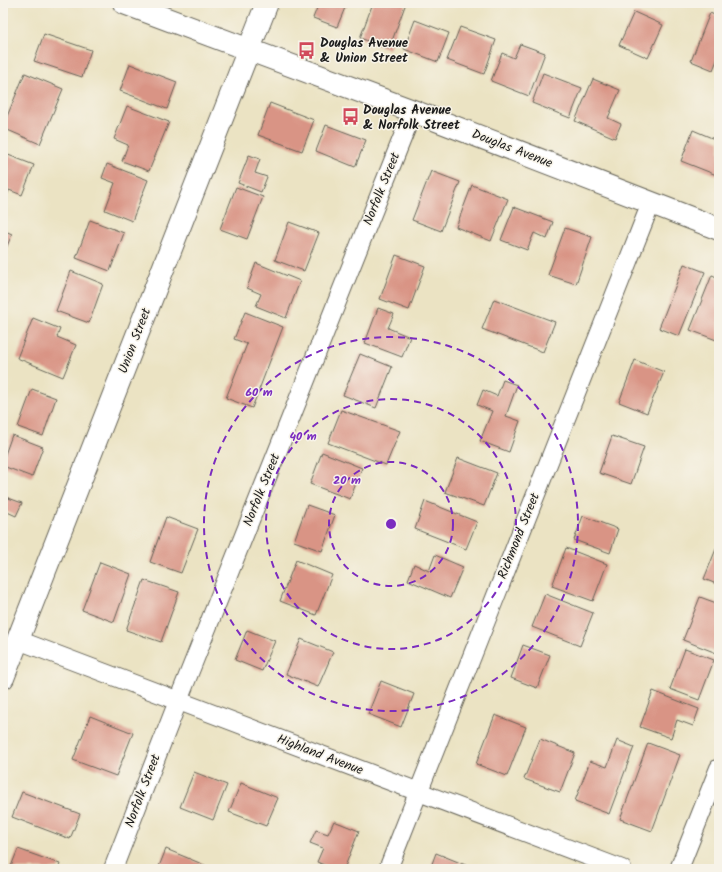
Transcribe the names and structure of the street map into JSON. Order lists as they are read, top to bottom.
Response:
{
  "streets": {
    "street": [
      "Douglas Avenue",
      "Norfolk Street",
      "Union Street",
      "Richmond Street",
      "Highland Avenue"
    ]
  },
  "crossings": [
    ["Douglas Avenue", "Norfolk Street"],
    ["Douglas Avenue", "Union Street"],
    ["Douglas Avenue", "Richmond Street"],
    ["Norfolk Street", "Highland Avenue"],
    ["Union Street", "Highland Avenue"],
    ["Richmond Street", "Highland Avenue"]
  ],
  "places": {
    "bus stop": ["Douglas Avenue & Union Street", "Douglas Avenue & Norfolk Street"]
  },
  "rings": ["60 m", "40 m", "20 m"]
}
